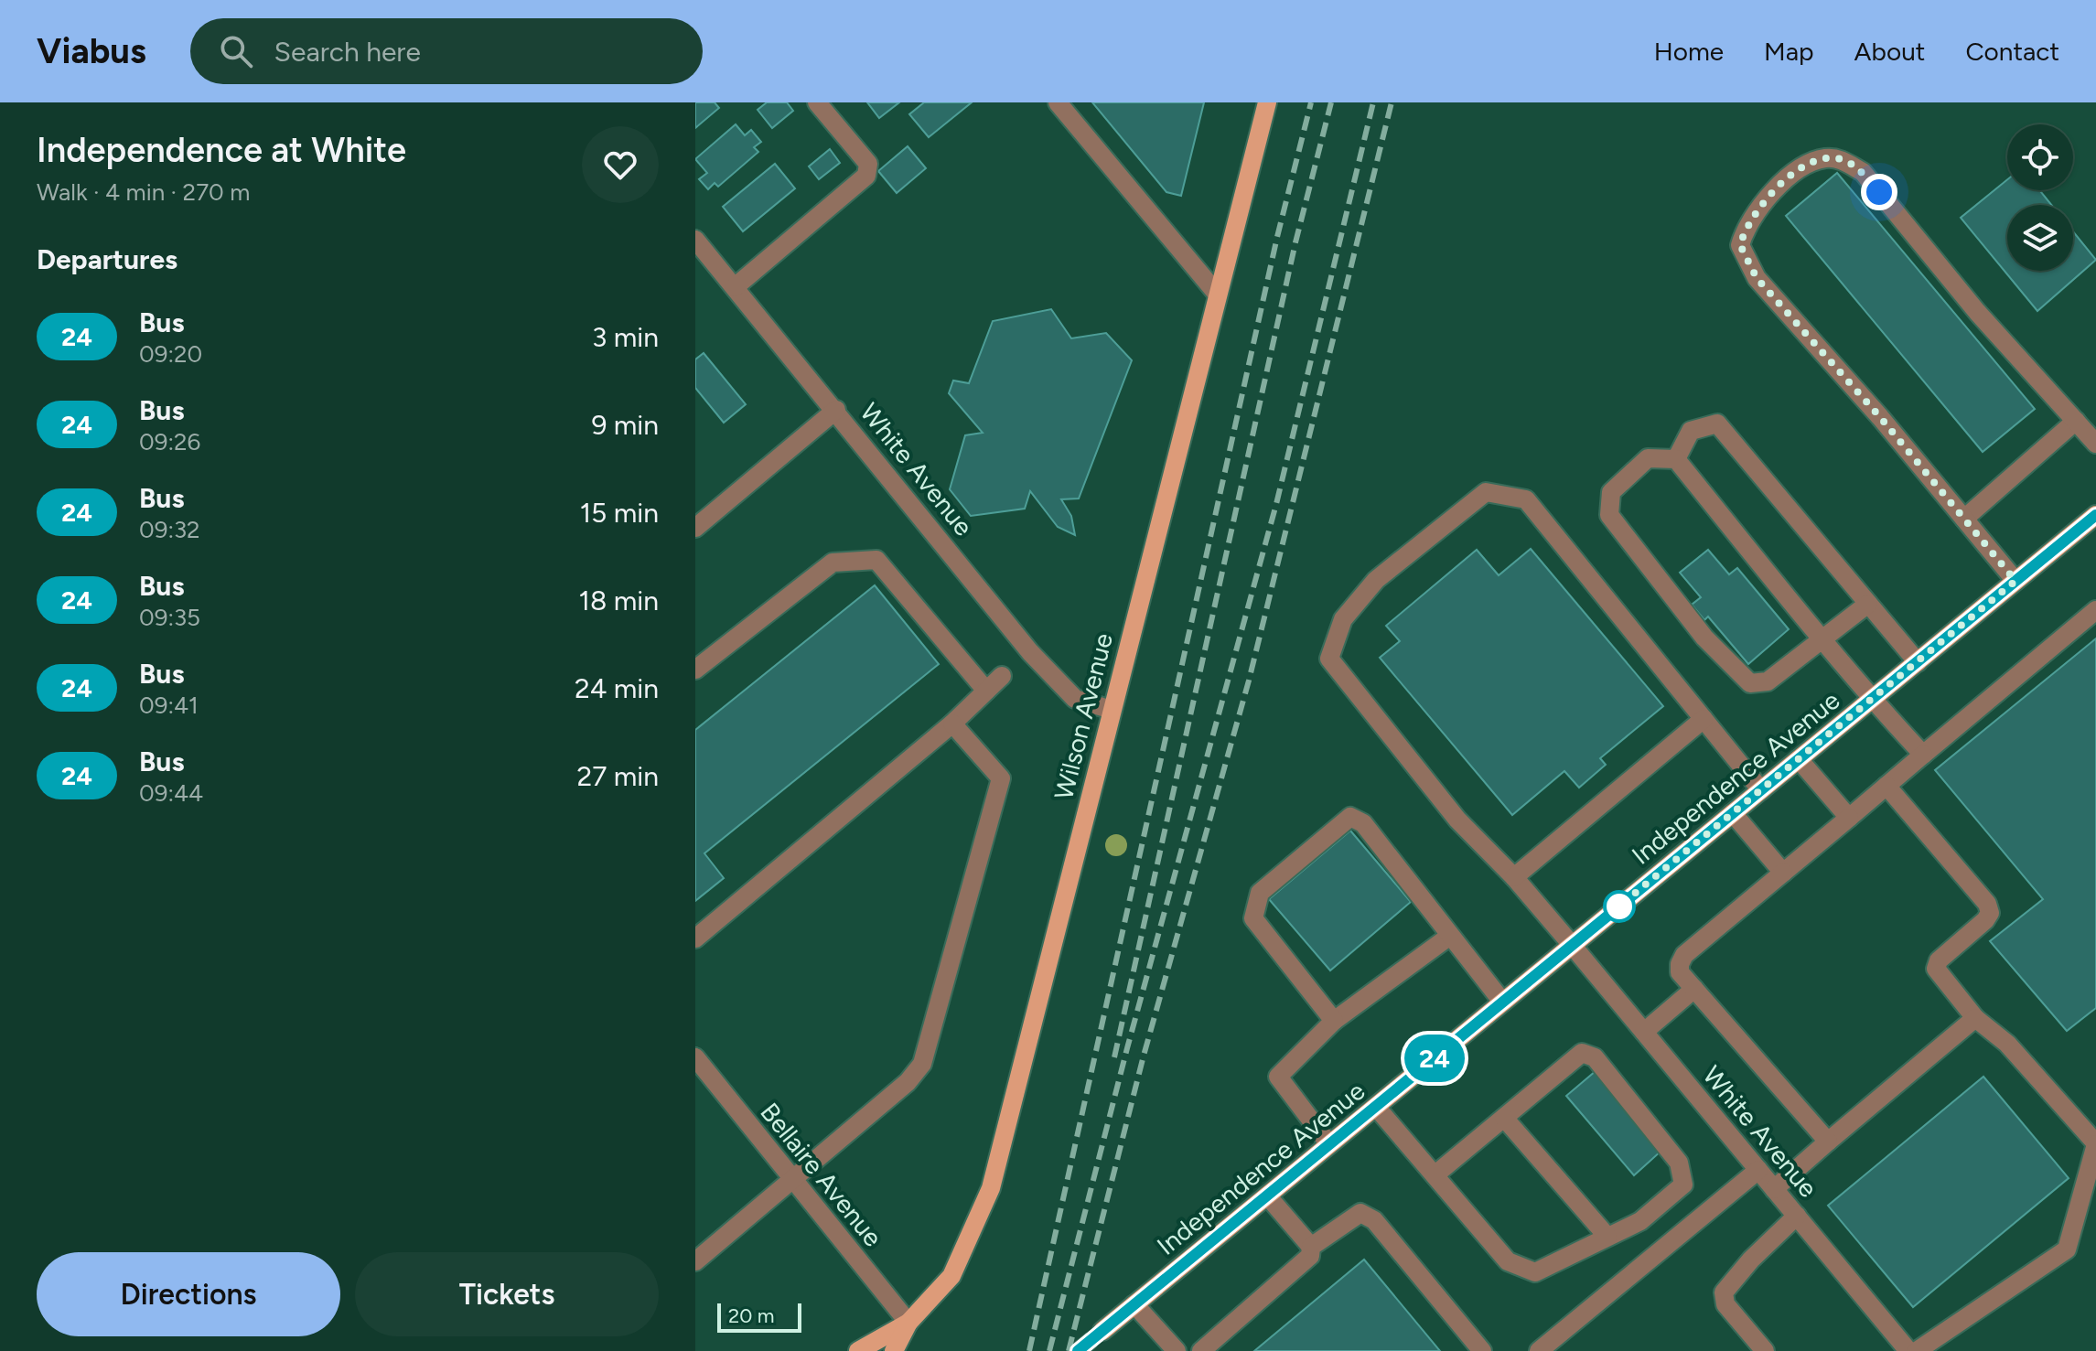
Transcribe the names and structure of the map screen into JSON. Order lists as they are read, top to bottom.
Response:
{
  "streets": {
    "main road": ["Wilson Avenue", "Independence Avenue"],
    "street": ["White Avenue", "Bellaire Avenue"]
  },
  "crossings": [
    ["White Avenue", "Wilson Avenue"],
    ["White Avenue", "Independence Avenue"],
    ["Wilson Avenue", "Bellaire Avenue"]
  ],
  "lines": ["bus line 24"],
  "scale_bar": "20 m",
  "page": {
    "header": "Viabus",
    "search": "Search here",
    "nav": [
      "Home",
      "Map",
      "About",
      "Contact"
    ],
    "heading": [
      ["Independence at White", "Walk · 4 min · 270 m"],
      "Departures"
    ],
    "on_map": "24",
    "list": [
      {
        "mark": "24",
        "name": "Bus",
        "note": "09:20",
        "value": "3 min"
      },
      {
        "mark": "24",
        "name": "Bus",
        "note": "09:26",
        "value": "9 min"
      },
      {
        "mark": "24",
        "name": "Bus",
        "note": "09:32",
        "value": "15 min"
      },
      {
        "mark": "24",
        "name": "Bus",
        "note": "09:35",
        "value": "18 min"
      },
      {
        "mark": "24",
        "name": "Bus",
        "note": "09:41",
        "value": "24 min"
      },
      {
        "mark": "24",
        "name": "Bus",
        "note": "09:44",
        "value": "27 min"
      }
    ],
    "buttons": ["Directions", "Tickets"],
    "scale": "20 m"
  }
}
